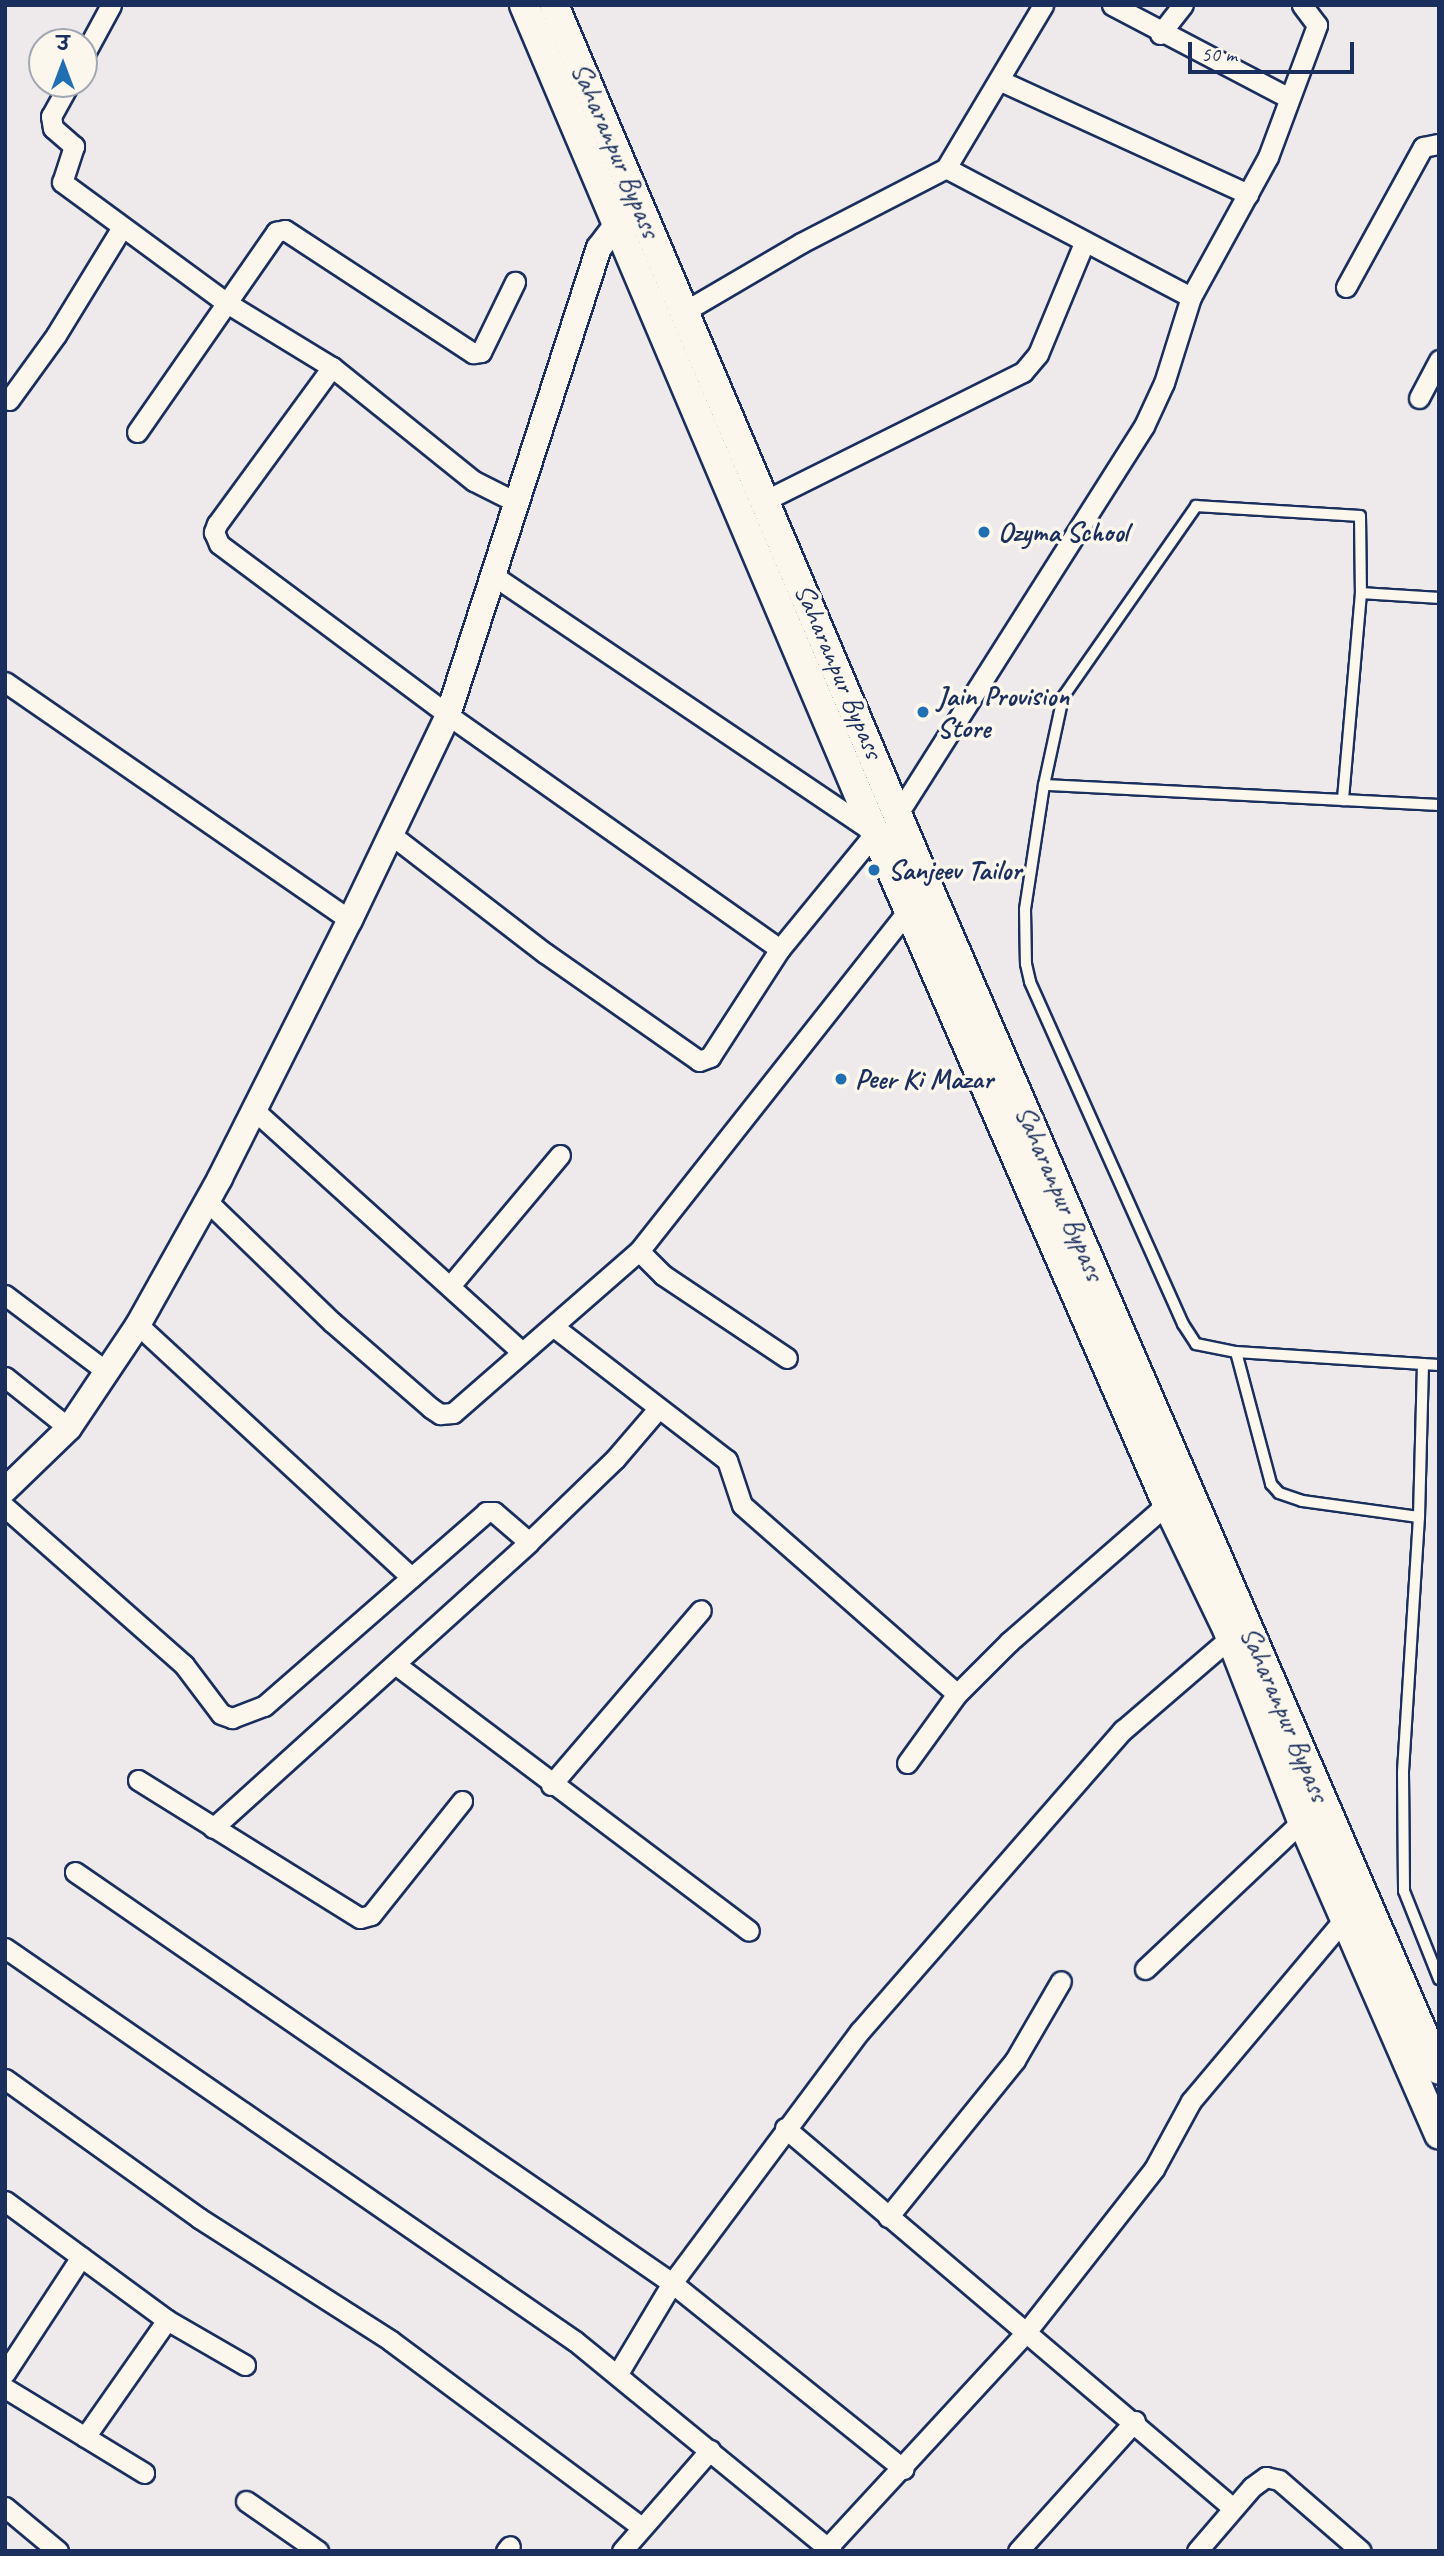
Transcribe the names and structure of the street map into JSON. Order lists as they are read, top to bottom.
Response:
{
  "streets": {
    "main road": ["Saharanpur Bypass"]
  },
  "places": [
    "Ozyma School",
    "Jain Provision Store",
    "Sanjeev Tailor",
    "Peer Ki Mazar"
  ],
  "scale_bar": "50 m",
  "north": "top"
}
